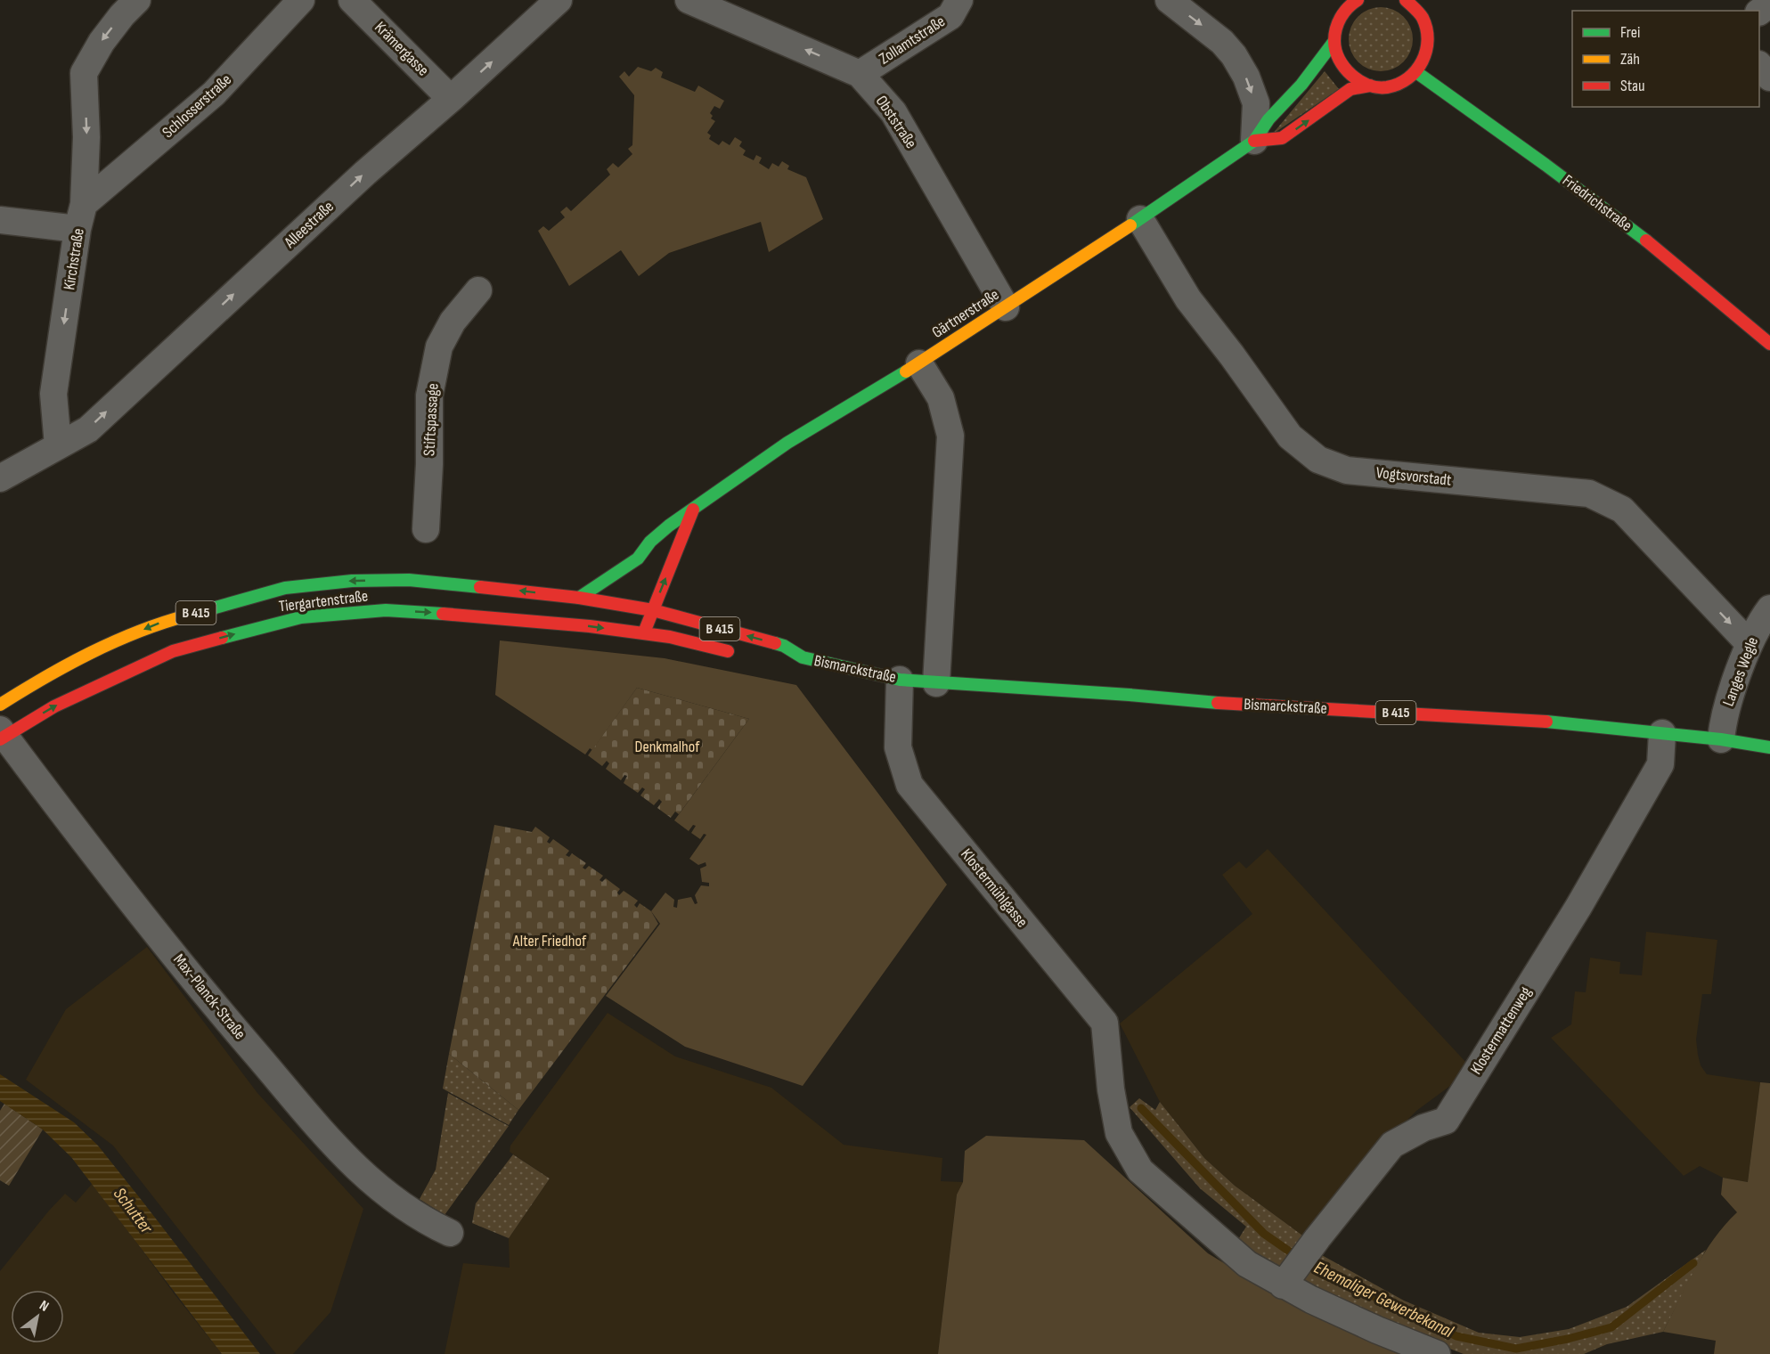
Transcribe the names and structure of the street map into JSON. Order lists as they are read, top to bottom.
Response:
{
  "streets": {
    "main road": [
      "Friedrichstraße",
      "Gärtnerstraße",
      "Tiergartenstraße",
      "B 415",
      "Bismarckstraße"
    ],
    "street": [
      "Zollamtstraße",
      "Krämergasse",
      "Schlosserstraße",
      "Obststraße",
      "Alleestraße",
      "Kirchstraße",
      "Stiftspassage",
      "Vogtsvorstadt",
      "Langes Wegle",
      "Klostermühlgasse",
      "Max-Planck-Straße",
      "Klostermattenweg"
    ]
  },
  "crossings": [
    ["Zollamtstraße", "Obststraße"],
    ["Krämergasse", "Alleestraße"],
    ["Schlosserstraße", "Kirchstraße"],
    ["Obststraße", "Gärtnerstraße"],
    ["Friedrichstraße", "Gärtnerstraße"],
    ["Alleestraße", "Kirchstraße"],
    ["Gärtnerstraße", "Vogtsvorstadt"],
    ["Gärtnerstraße", "Tiergartenstraße"],
    ["Vogtsvorstadt", "Langes Wegle"],
    ["Tiergartenstraße", "B 415"],
    ["Tiergartenstraße", "Bismarckstraße"],
    ["Tiergartenstraße", "Max-Planck-Straße"],
    ["Bismarckstraße", "Langes Wegle"],
    ["Bismarckstraße", "Klostermühlgasse"],
    ["Bismarckstraße", "Klostermattenweg"],
    ["Klostermühlgasse", "Klostermattenweg"]
  ],
  "one_way": [
    "Obststraße",
    "Alleestraße",
    "Kirchstraße",
    "Vogtsvorstadt"
  ],
  "water": ["Schutter", "Ehemaliger Gewerbekanal"],
  "parks": ["Denkmalhof", "Alter Friedhof"],
  "legend": ["Frei", "Zäh", "Stau"],
  "north": "top right"
}
